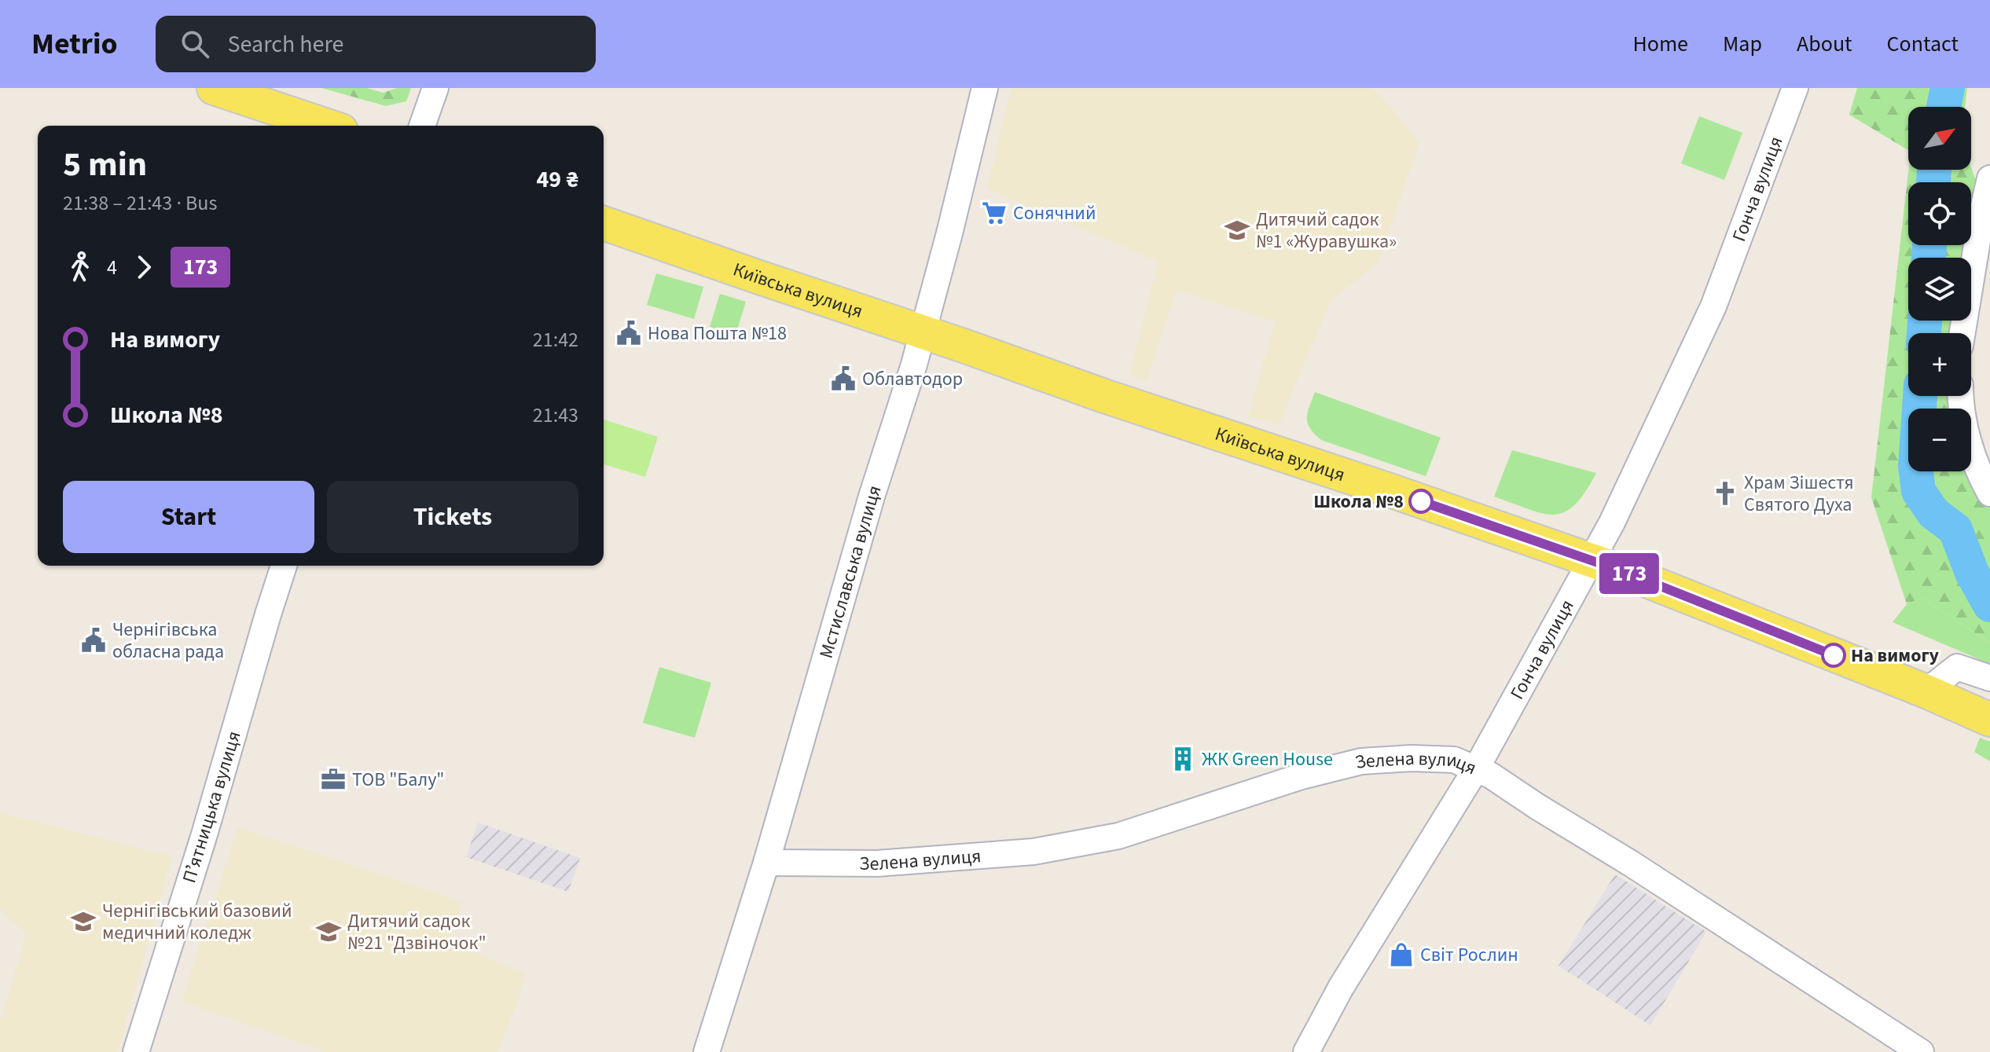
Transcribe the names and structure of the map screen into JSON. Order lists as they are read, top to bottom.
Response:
{
  "streets": {
    "main road": ["Київська вулиця"],
    "street": [
      "Гонча вулиця",
      "Мстиславська вулиця",
      "Зелена вулиця",
      "Пʼятницька вулиця"
    ]
  },
  "crossings": [
    ["Гонча вулиця", "Київська вулиця"],
    ["Гонча вулиця", "Зелена вулиця"],
    ["Київська вулиця", "Мстиславська вулиця"],
    ["Мстиславська вулиця", "Зелена вулиця"]
  ],
  "places": {
    "supermarket": ["Сонячний"],
    "school or university": ["Дитячий садок №1 «Журавушка»", "Чернігівський базовий медичний коледж", "Дитячий садок №21 \"Дзвіночок\""],
    "public building": ["Нова Пошта №18", "Облавтодор", "Чернігівська обласна рада"],
    "church": ["Храм Зішестя Святого Духа"],
    "other": ["Школа №8", "На вимогу"],
    "building": ["ЖК Green House"],
    "office": ["ТОВ \"Балу\""],
    "shop": ["Свiт Рослин"]
  },
  "lines": ["bus line 173"],
  "north": "top right",
  "page": {
    "header": "Metrio",
    "search": "Search here",
    "nav": [
      "Home",
      "Map",
      "About",
      "Contact"
    ],
    "on_map": "173",
    "map_buttons": ["+", "−"],
    "heading": ["5 min", "21:38 – 21:43 · Bus", "49 ₴"],
    "legs": ["4", "173"],
    "list": [
      {
        "name": "На вимогу",
        "value": "21:42"
      },
      {
        "name": "Школа №8",
        "value": "21:43"
      }
    ],
    "buttons": ["Start", "Tickets"]
  }
}
